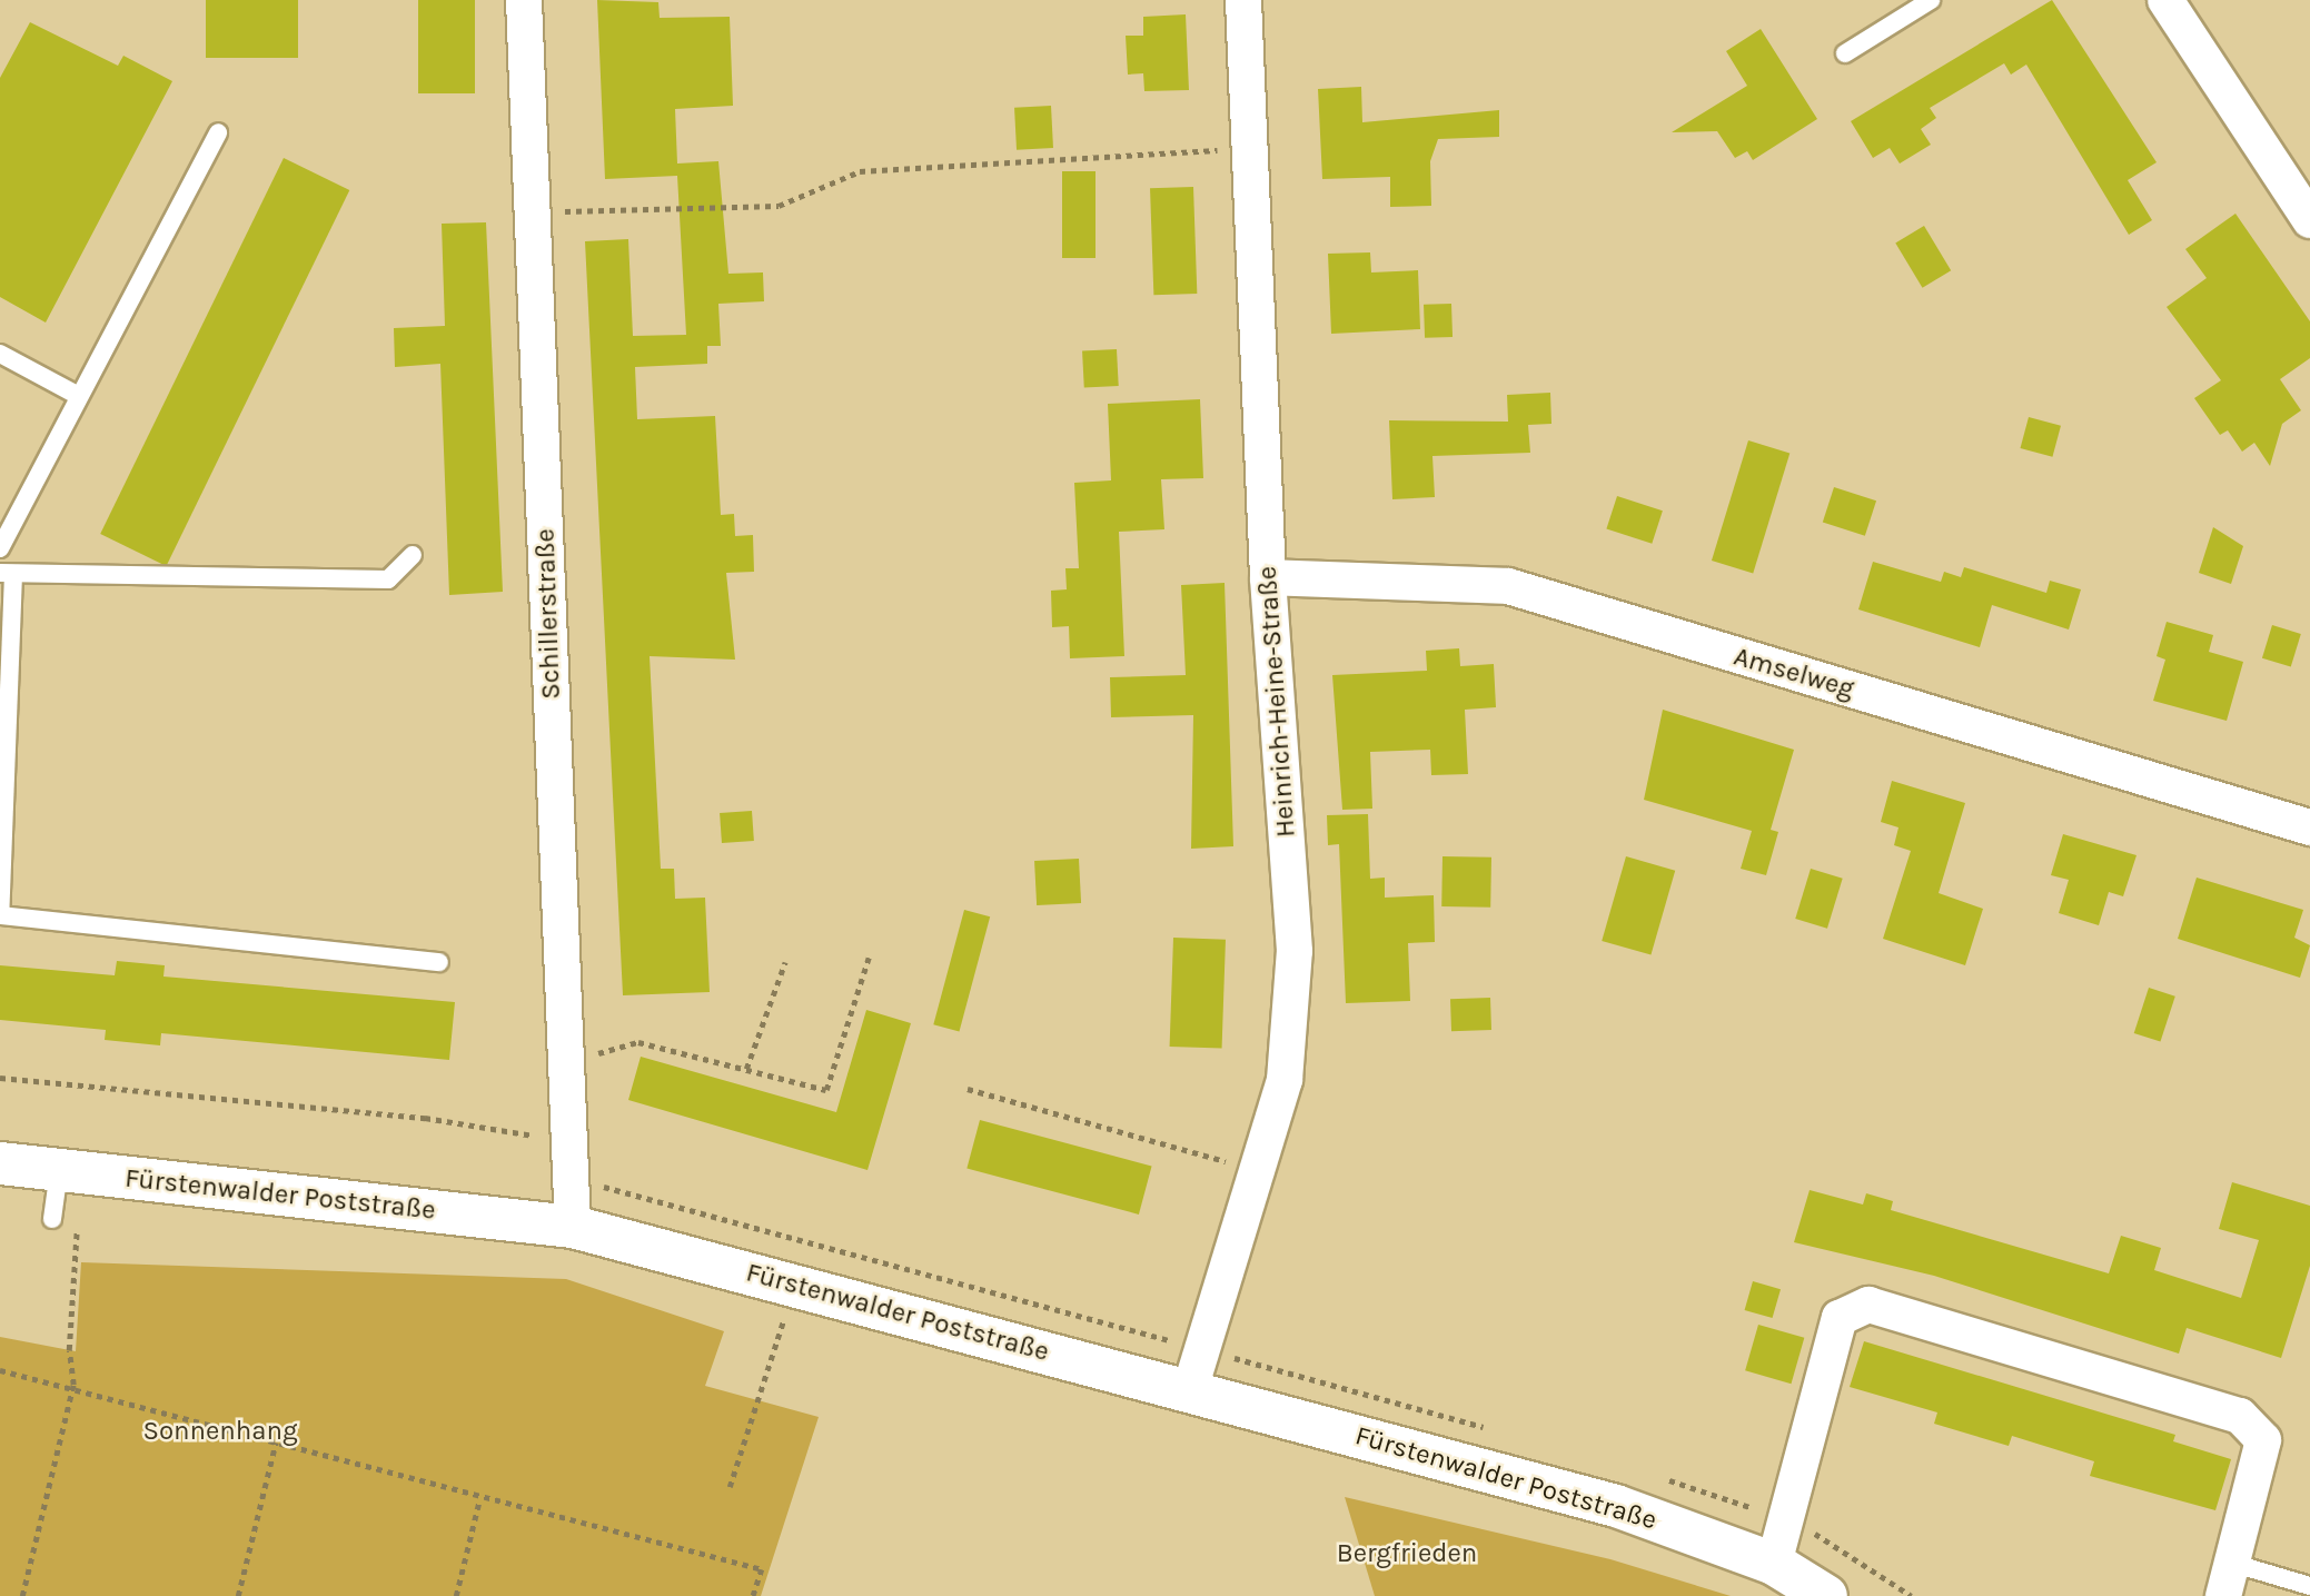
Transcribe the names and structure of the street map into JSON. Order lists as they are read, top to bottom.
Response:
{
  "streets": {
    "street": [
      "Schillerstraße",
      "Amselweg",
      "Heinrich-Heine-Straße",
      "Fürstenwalder Poststraße"
    ]
  },
  "crossings": [
    ["Schillerstraße", "Fürstenwalder Poststraße"],
    ["Amselweg", "Heinrich-Heine-Straße"],
    ["Heinrich-Heine-Straße", "Fürstenwalder Poststraße"]
  ],
  "parks": ["Sonnenhang", "Bergfrieden"]
}
